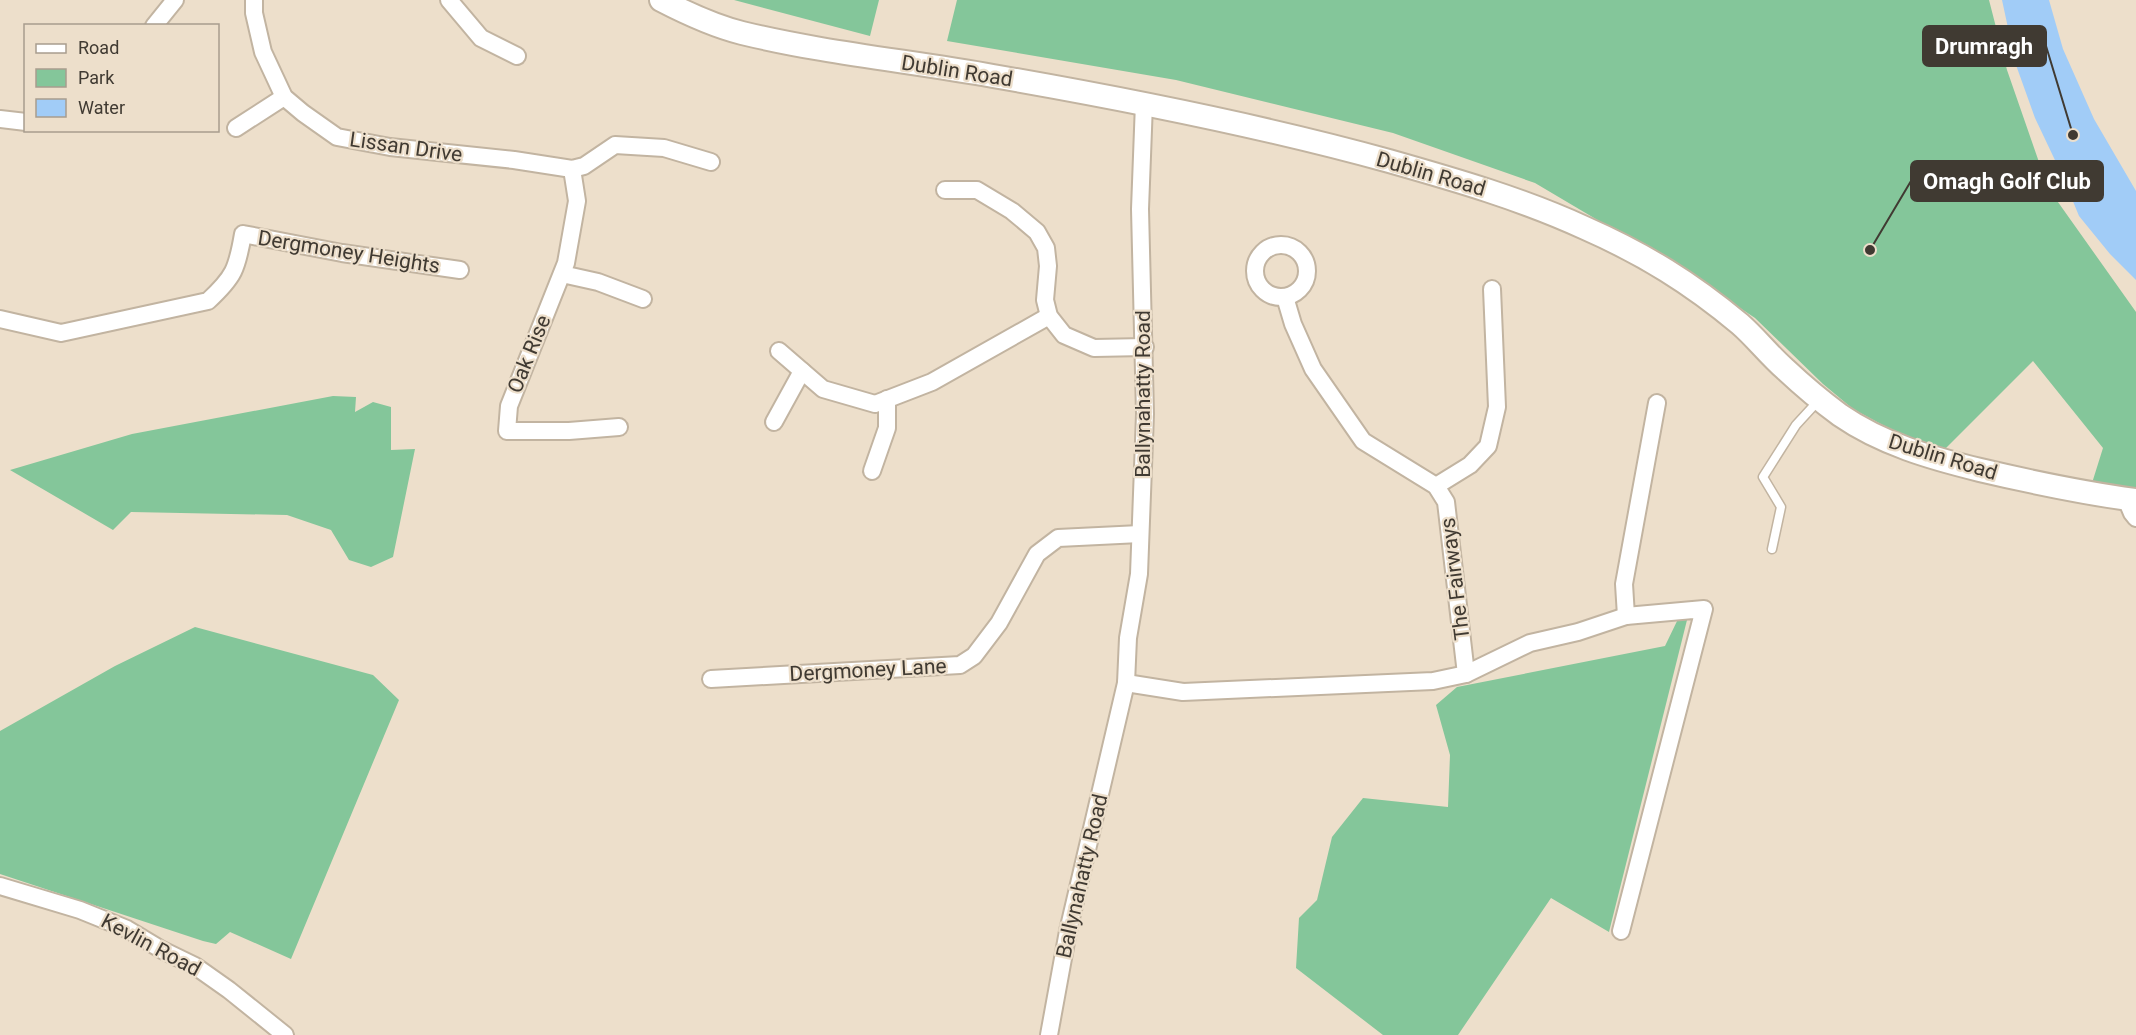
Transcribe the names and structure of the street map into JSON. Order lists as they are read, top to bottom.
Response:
{
  "streets": {
    "street": [
      "Dublin Road",
      "Lissan Drive",
      "Dergmoney Heights",
      "Oak Rise",
      "Ballynahatty Road",
      "The Fairways",
      "Dergmoney Lane",
      "Kevlin Road"
    ]
  },
  "crossings": [
    ["Dublin Road", "Ballynahatty Road"],
    ["Lissan Drive", "Oak Rise"],
    ["Ballynahatty Road", "Dergmoney Lane"]
  ],
  "places": ["Drumragh", "Omagh Golf Club"],
  "legend": ["Road", "Park", "Water"]
}
